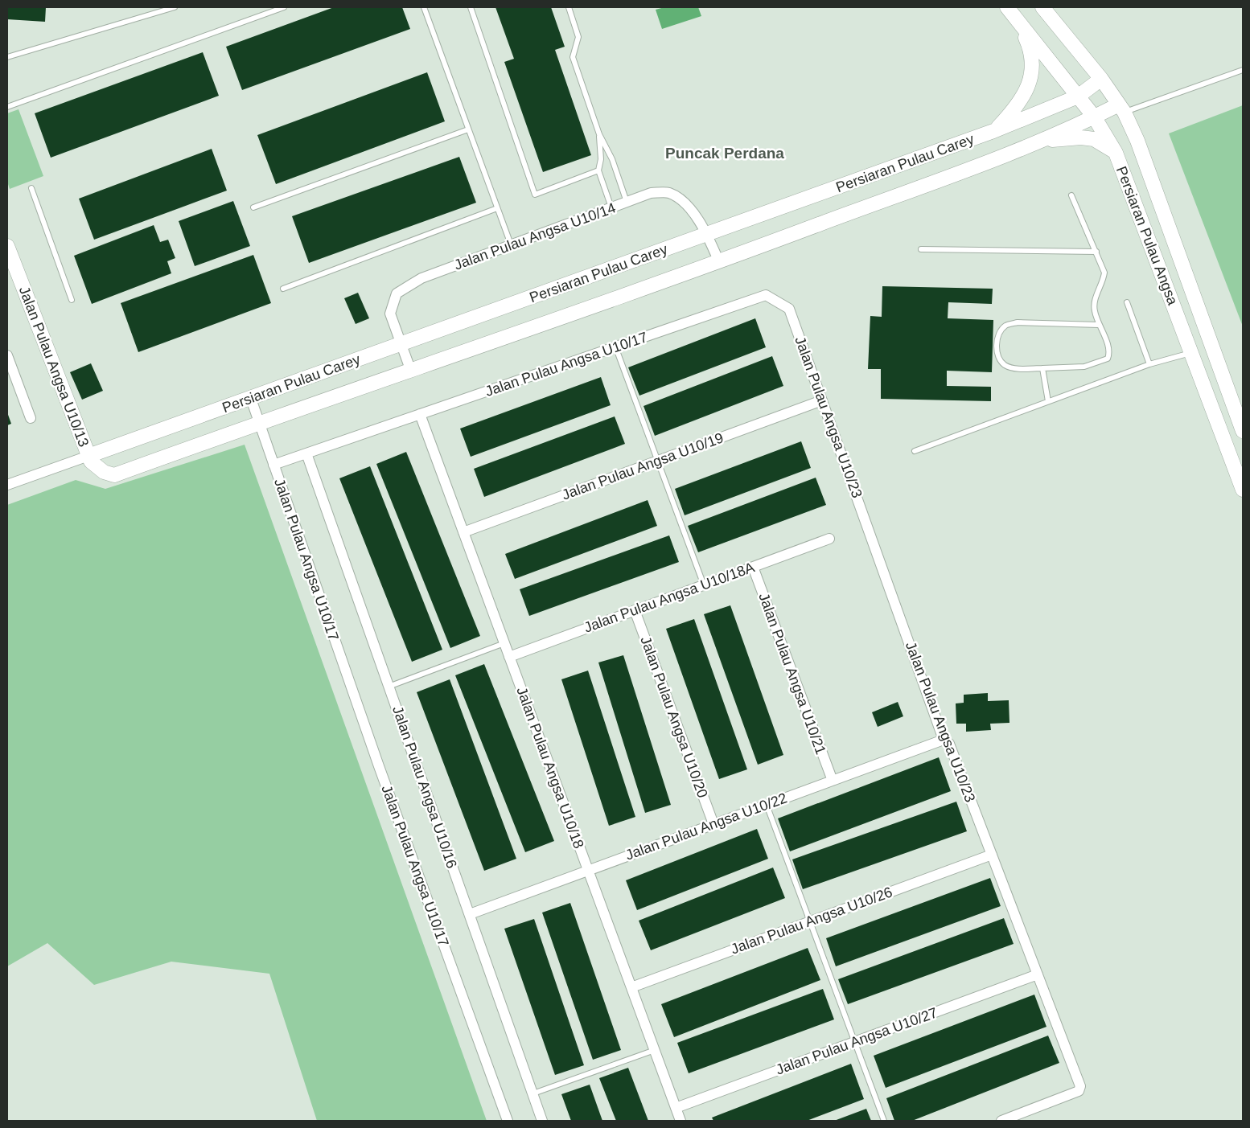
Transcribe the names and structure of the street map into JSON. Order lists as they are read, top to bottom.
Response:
{
  "streets": {
    "street": [
      "Persiaran Pulau Carey",
      "Persiaran Pulau Angsa",
      "Jalan Pulau Angsa U10/14",
      "Jalan Pulau Angsa U10/17",
      "Jalan Pulau Angsa U10/13",
      "Jalan Pulau Angsa U10/23",
      "Jalan Pulau Angsa U10/19",
      "Jalan Pulau Angsa U10/18A",
      "Jalan Pulau Angsa U10/21",
      "Jalan Pulau Angsa U10/20",
      "Jalan Pulau Angsa U10/18",
      "Jalan Pulau Angsa U10/16",
      "Jalan Pulau Angsa U10/22",
      "Jalan Pulau Angsa U10/26",
      "Jalan Pulau Angsa U10/27"
    ]
  },
  "crossings": [
    ["Persiaran Pulau Carey", "Persiaran Pulau Angsa"],
    ["Persiaran Pulau Carey", "Jalan Pulau Angsa U10/14"],
    ["Persiaran Pulau Carey", "Jalan Pulau Angsa U10/13"],
    ["Jalan Pulau Angsa U10/17", "Jalan Pulau Angsa U10/23"],
    ["Jalan Pulau Angsa U10/17", "Jalan Pulau Angsa U10/18"],
    ["Jalan Pulau Angsa U10/17", "Jalan Pulau Angsa U10/16"],
    ["Jalan Pulau Angsa U10/23", "Jalan Pulau Angsa U10/19"],
    ["Jalan Pulau Angsa U10/23", "Jalan Pulau Angsa U10/22"],
    ["Jalan Pulau Angsa U10/23", "Jalan Pulau Angsa U10/26"],
    ["Jalan Pulau Angsa U10/23", "Jalan Pulau Angsa U10/27"],
    ["Jalan Pulau Angsa U10/19", "Jalan Pulau Angsa U10/18"],
    ["Jalan Pulau Angsa U10/18A", "Jalan Pulau Angsa U10/21"],
    ["Jalan Pulau Angsa U10/18A", "Jalan Pulau Angsa U10/20"],
    ["Jalan Pulau Angsa U10/18A", "Jalan Pulau Angsa U10/18"],
    ["Jalan Pulau Angsa U10/21", "Jalan Pulau Angsa U10/22"],
    ["Jalan Pulau Angsa U10/20", "Jalan Pulau Angsa U10/22"],
    ["Jalan Pulau Angsa U10/18", "Jalan Pulau Angsa U10/22"],
    ["Jalan Pulau Angsa U10/18", "Jalan Pulau Angsa U10/26"],
    ["Jalan Pulau Angsa U10/18", "Jalan Pulau Angsa U10/27"],
    ["Jalan Pulau Angsa U10/16", "Jalan Pulau Angsa U10/22"]
  ],
  "districts": ["Puncak Perdana"]
}
